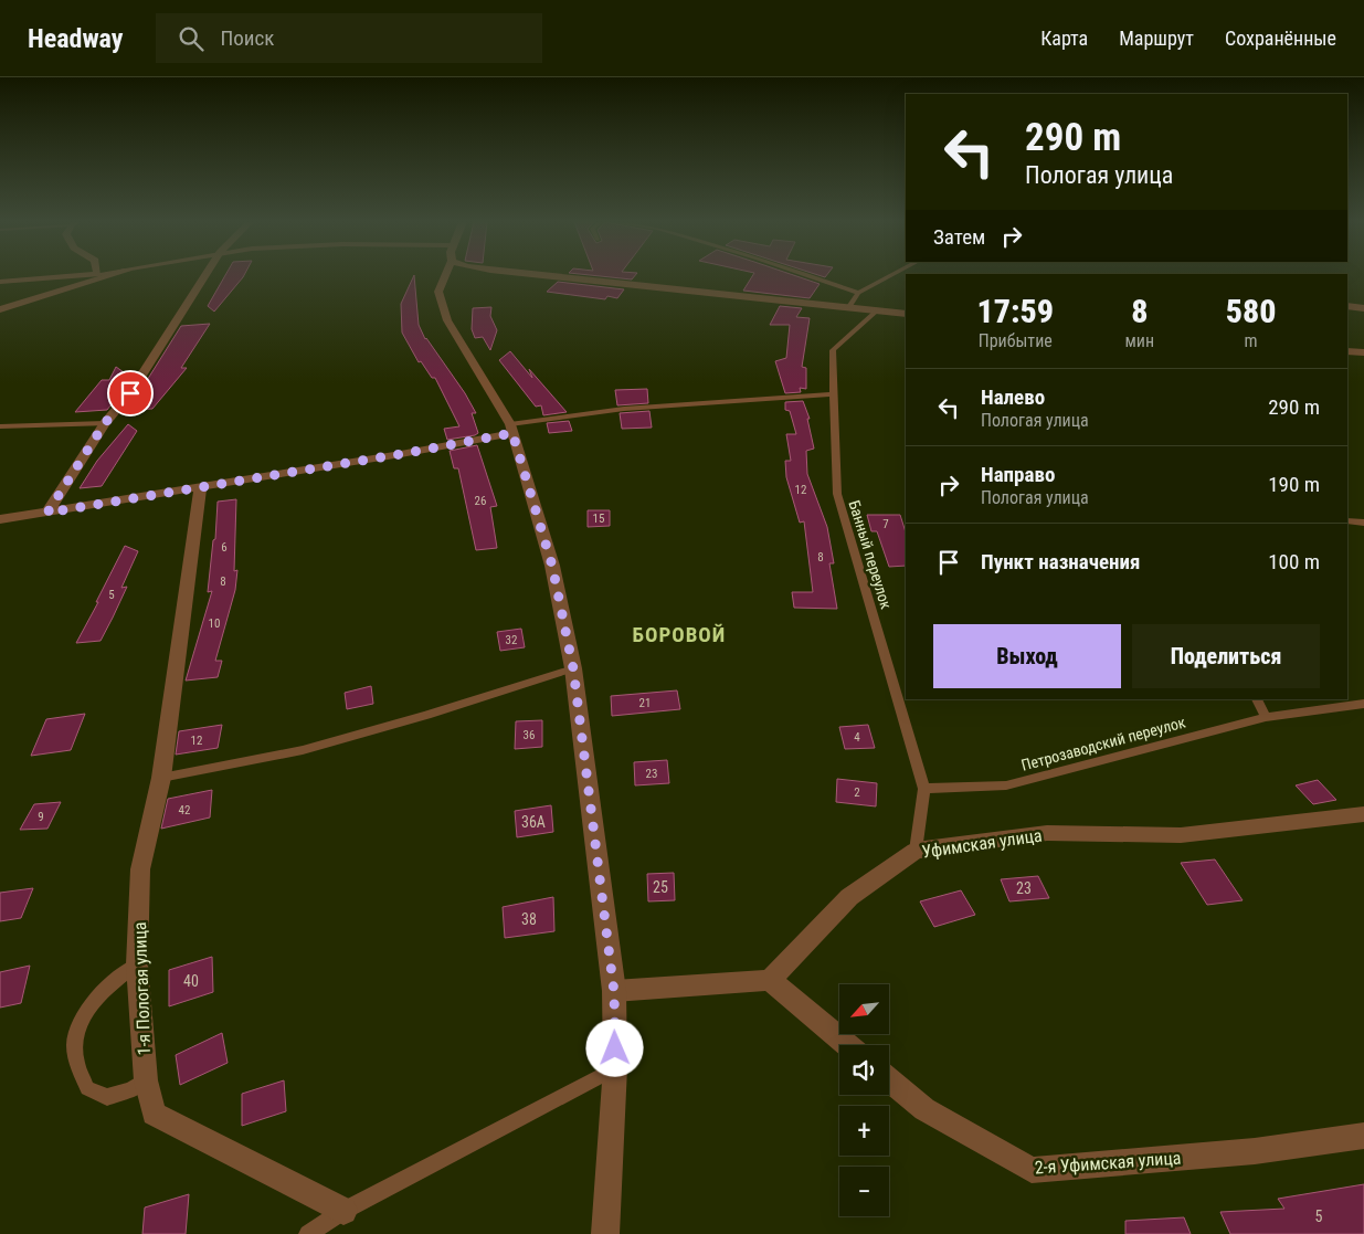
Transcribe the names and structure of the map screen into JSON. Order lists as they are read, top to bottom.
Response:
{
  "streets": {
    "street": ["Уфимская улица", "1-я Пологая улица", "2-я Уфимская улица"],
    "lane": ["Банный переулок", "Петрозаводский переулок"]
  },
  "crossings": [
    ["Банный переулок", "Петрозаводский переулок"],
    ["Банный переулок", "Уфимская улица"]
  ],
  "districts": ["БОРОВОЙ"],
  "house_numbers": [
    "12",
    "26",
    "15",
    "7",
    "6",
    "8",
    "8",
    "5",
    "10",
    "32",
    "21",
    "36",
    "4",
    "12",
    "23",
    "2",
    "42",
    "9",
    "36А",
    "25",
    "23",
    "38",
    "40",
    "5"
  ],
  "north": "bottom left",
  "page": {
    "header": "Headway",
    "search": "Поиск",
    "nav": ["Карта", "Маршрут", "Сохранённые"],
    "turn": ["290 m", "Пологая улица"],
    "then": "Затем",
    "eta": [
      "17:59",
      "Прибытие",
      "8",
      "мин",
      "580",
      "m"
    ],
    "list": [
      {
        "name": "Налево",
        "note": "Пологая улица",
        "value": "290 m"
      },
      {
        "name": "Направо",
        "note": "Пологая улица",
        "value": "190 m"
      },
      {
        "name": "Пункт назначения",
        "value": "100 m"
      }
    ],
    "buttons": ["Выход", "Поделиться"],
    "map_buttons": ["+", "−"]
  }
}
